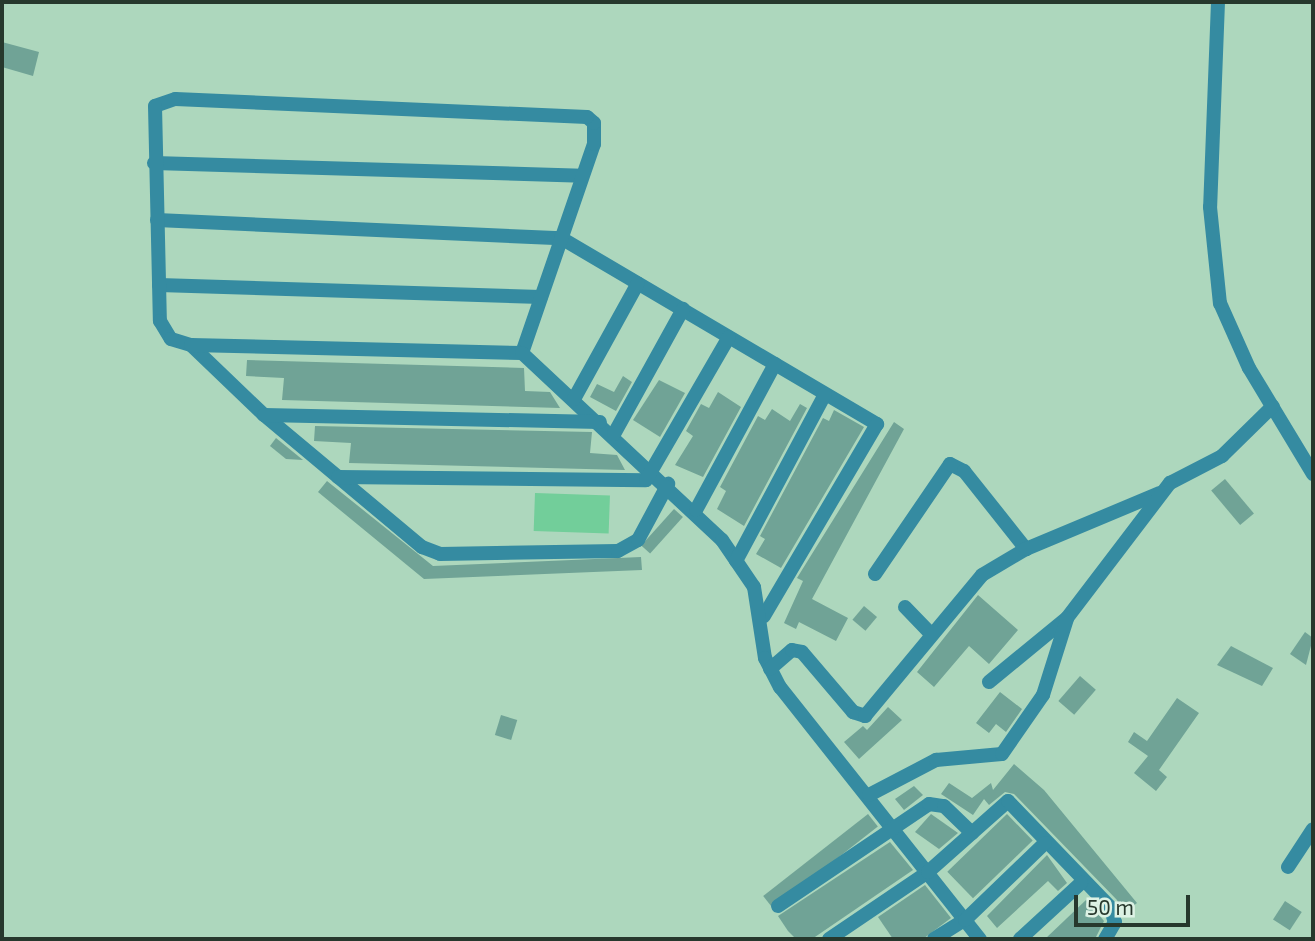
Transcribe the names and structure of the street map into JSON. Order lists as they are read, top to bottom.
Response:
{
  "scale_bar": "50 m"
}
